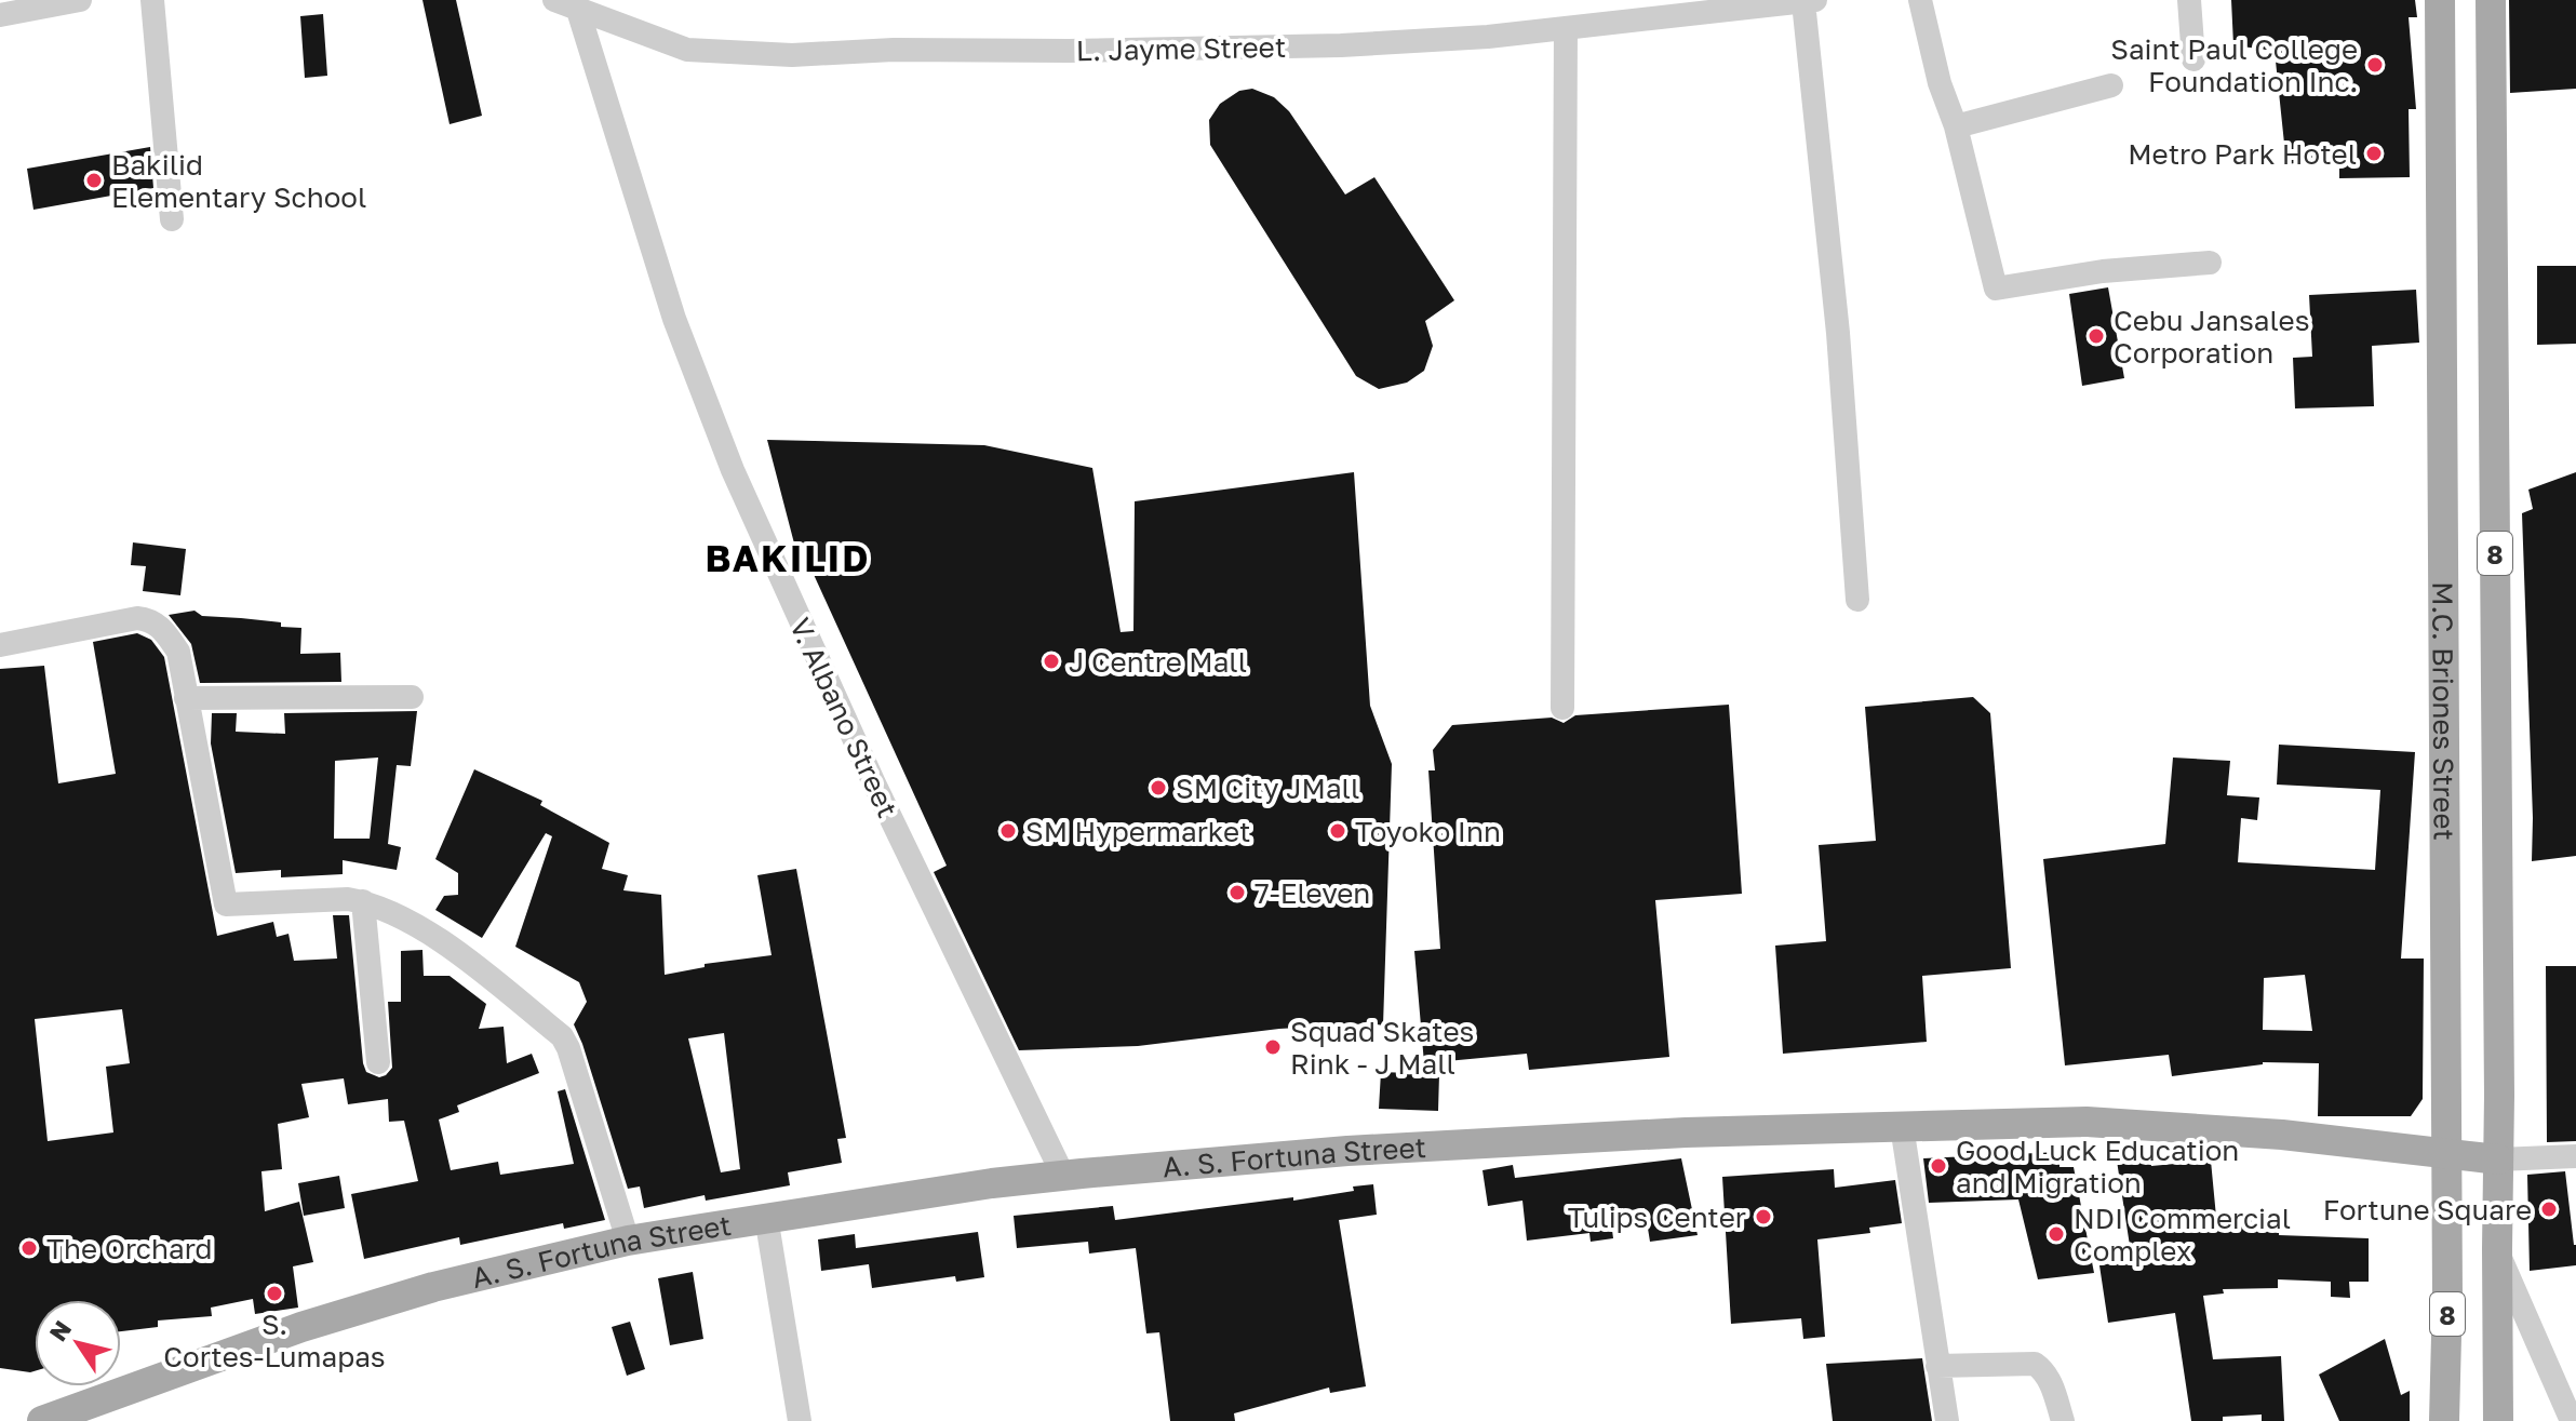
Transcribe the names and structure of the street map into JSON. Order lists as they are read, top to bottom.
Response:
{
  "streets": {
    "main road": ["8", "M.C. Briones Street", "A. S. Fortuna Street"],
    "street": ["L. Jayme Street", "V. Albano Street"]
  },
  "crossings": [
    ["L. Jayme Street", "V. Albano Street"],
    ["M.C. Briones Street", "A. S. Fortuna Street"],
    ["V. Albano Street", "A. S. Fortuna Street"]
  ],
  "districts": ["BAKILID"],
  "places": [
    "Saint Paul College Foundation Inc.",
    "Metro Park Hotel",
    "Bakilid Elementary School",
    "Cebu Jansales Corporation",
    "J Centre Mall",
    "SM City JMall",
    "SM Hypermarket",
    "Toyoko Inn",
    "7-Eleven",
    "Squad Skates Rink - J Mall",
    "Good Luck Education and Migration",
    "Fortune Square",
    "Tulips Center",
    "NDI Commercial Complex",
    "The Orchard",
    "S. Cortes-Lumapas"
  ],
  "north": "top left"
}
